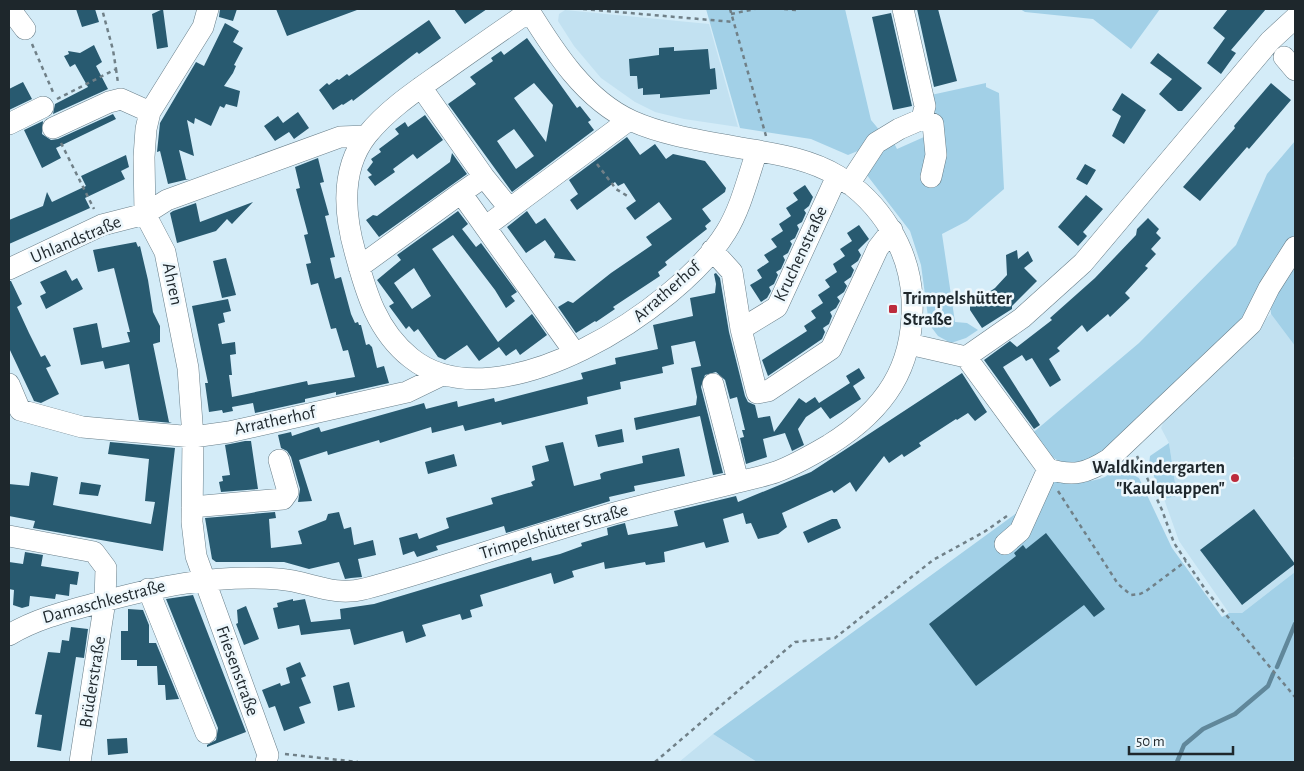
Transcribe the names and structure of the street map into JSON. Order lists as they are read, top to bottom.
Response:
{
  "streets": {
    "street": [
      "Uhlandstraße",
      "Kruchenstraße",
      "Ahren",
      "Arratherhof",
      "Trimpelshütter Straße",
      "Damaschkestraße",
      "Friesenstraße",
      "Brüderstraße"
    ]
  },
  "crossings": [
    ["Uhlandstraße", "Ahren"],
    ["Uhlandstraße", "Arratherhof"],
    ["Ahren", "Arratherhof"],
    ["Ahren", "Trimpelshütter Straße"],
    ["Ahren", "Damaschkestraße"],
    ["Ahren", "Friesenstraße"],
    ["Trimpelshütter Straße", "Damaschkestraße"],
    ["Trimpelshütter Straße", "Friesenstraße"],
    ["Damaschkestraße", "Friesenstraße"],
    ["Damaschkestraße", "Brüderstraße"]
  ],
  "places": {
    "transit": ["Trimpelshütter Straße"],
    "other": ["Waldkindergarten \"Kaulquappen\""]
  },
  "scale_bar": "50 m"
}
